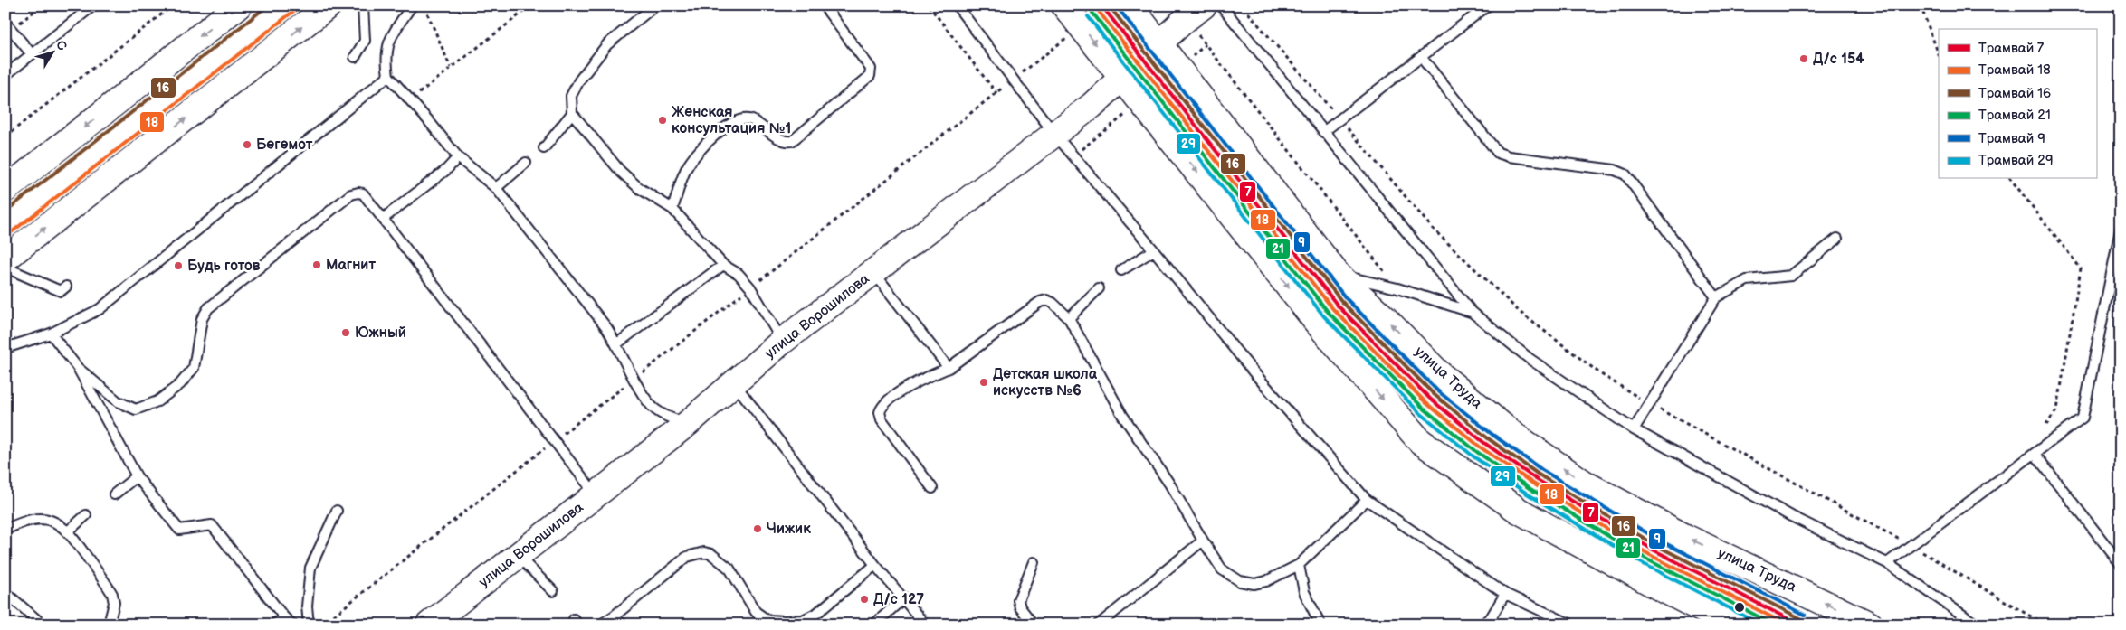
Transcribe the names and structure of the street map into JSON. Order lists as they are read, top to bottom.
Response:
{
  "streets": {
    "main road": ["улица Ворошилова", "улица Труда"]
  },
  "crossings": [
    ["улица Ворошилова", "улица Труда"]
  ],
  "places": [
    "Д/с 154",
    "Женская консультация №1",
    "Бегемот",
    "Магнит",
    "Будь готов",
    "Южный",
    "Детская школа искусств №6",
    "Чижик",
    "Д/с 127"
  ],
  "lines": [
    "tram line 7",
    "tram line 16",
    "tram line 9",
    "tram line 18",
    "tram line 21",
    "tram line 29"
  ],
  "legend": [
    "Трамвай 7",
    "Трамвай 18",
    "Трамвай 16",
    "Трамвай 21",
    "Трамвай 9",
    "Трамвай 29"
  ],
  "north": "top right"
}
